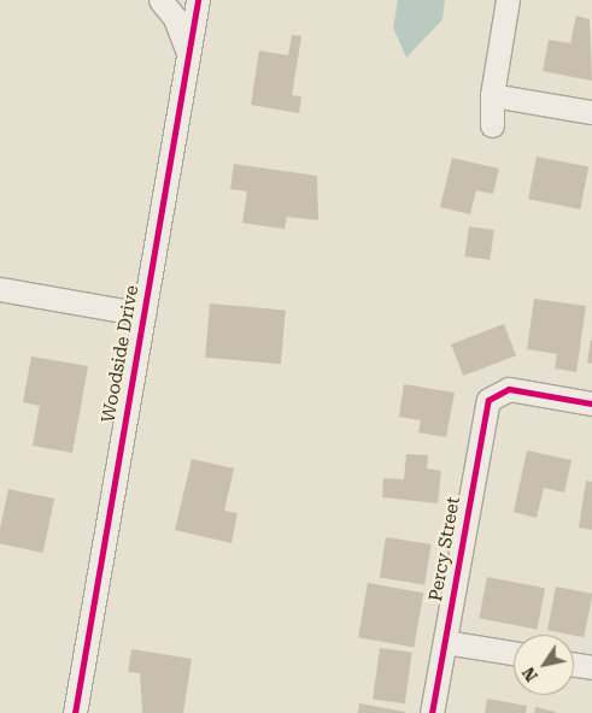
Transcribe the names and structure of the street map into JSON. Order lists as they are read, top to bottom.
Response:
{
  "streets": {
    "street": ["Woodside Drive", "Percy Street"]
  },
  "north": "bottom left"
}
